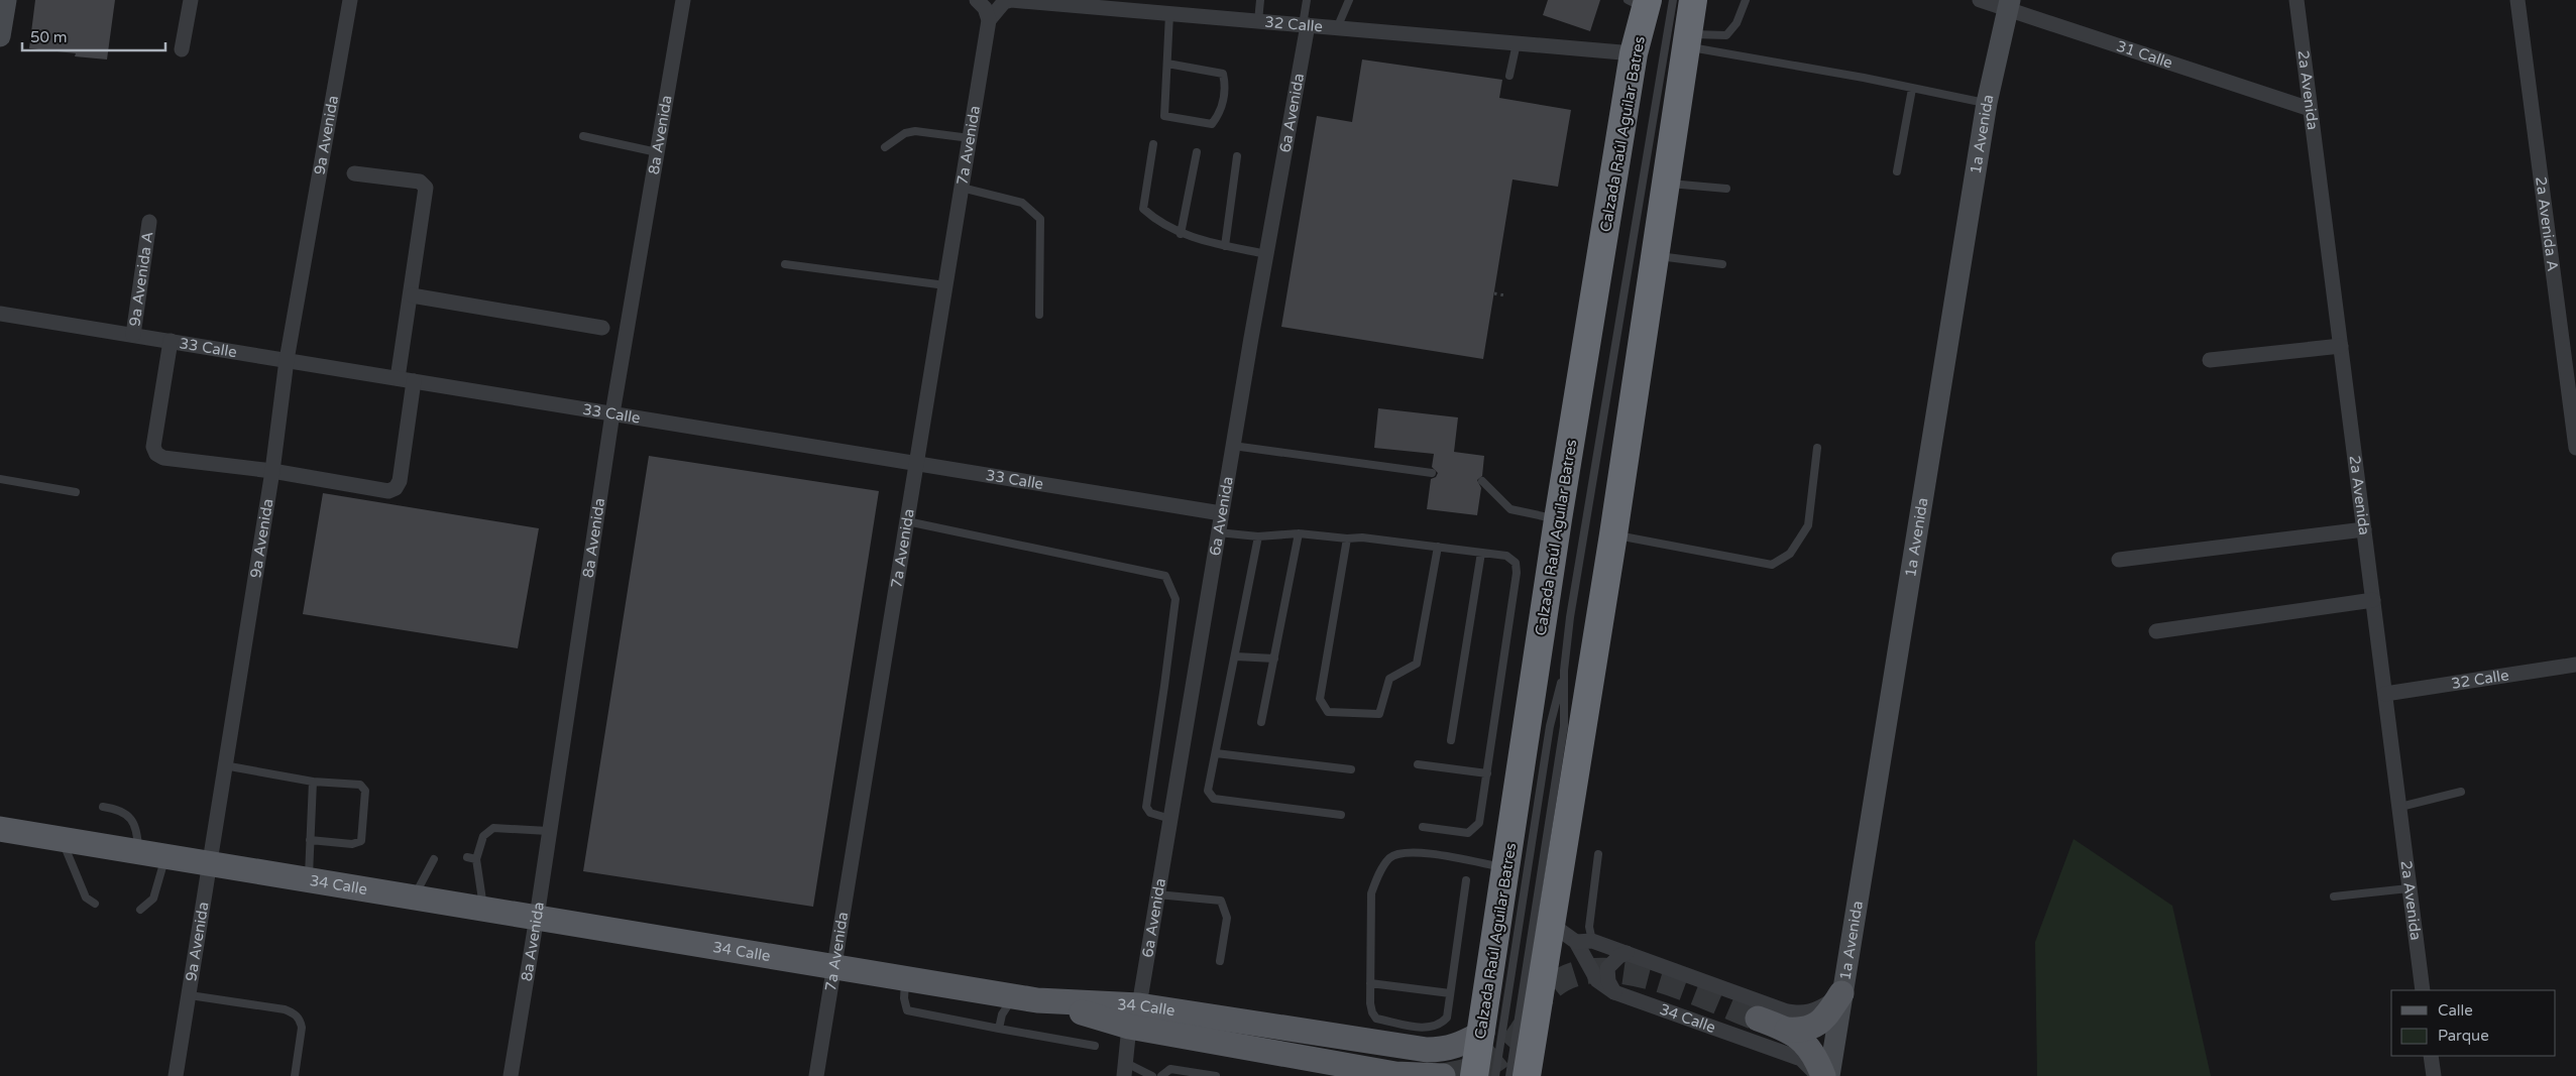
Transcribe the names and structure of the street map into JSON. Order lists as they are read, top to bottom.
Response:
{
  "streets": {
    "highway": ["Calzada Raúl Aguilar Batres"],
    "main road": ["34 Calle"],
    "street": [
      "32 Calle",
      "31 Calle",
      "2a Avenida",
      "6a Avenida",
      "9a Avenida",
      "8a Avenida",
      "1a Avenida",
      "7a Avenida",
      "2a Avenida A",
      "9a Avenida A",
      "33 Calle"
    ]
  },
  "crossings": [
    ["32 Calle", "2a Avenida"],
    ["32 Calle", "6a Avenida"],
    ["32 Calle", "Calzada Raúl Aguilar Batres"],
    ["32 Calle", "7a Avenida"],
    ["31 Calle", "2a Avenida"],
    ["31 Calle", "1a Avenida"],
    ["6a Avenida", "33 Calle"],
    ["6a Avenida", "34 Calle"],
    ["9a Avenida", "33 Calle"],
    ["9a Avenida", "34 Calle"],
    ["8a Avenida", "33 Calle"],
    ["8a Avenida", "34 Calle"],
    ["Calzada Raúl Aguilar Batres", "34 Calle"],
    ["7a Avenida", "33 Calle"],
    ["7a Avenida", "34 Calle"],
    ["9a Avenida A", "33 Calle"]
  ],
  "legend": ["Calle", "Parque"],
  "scale_bar": "50 m"
}
